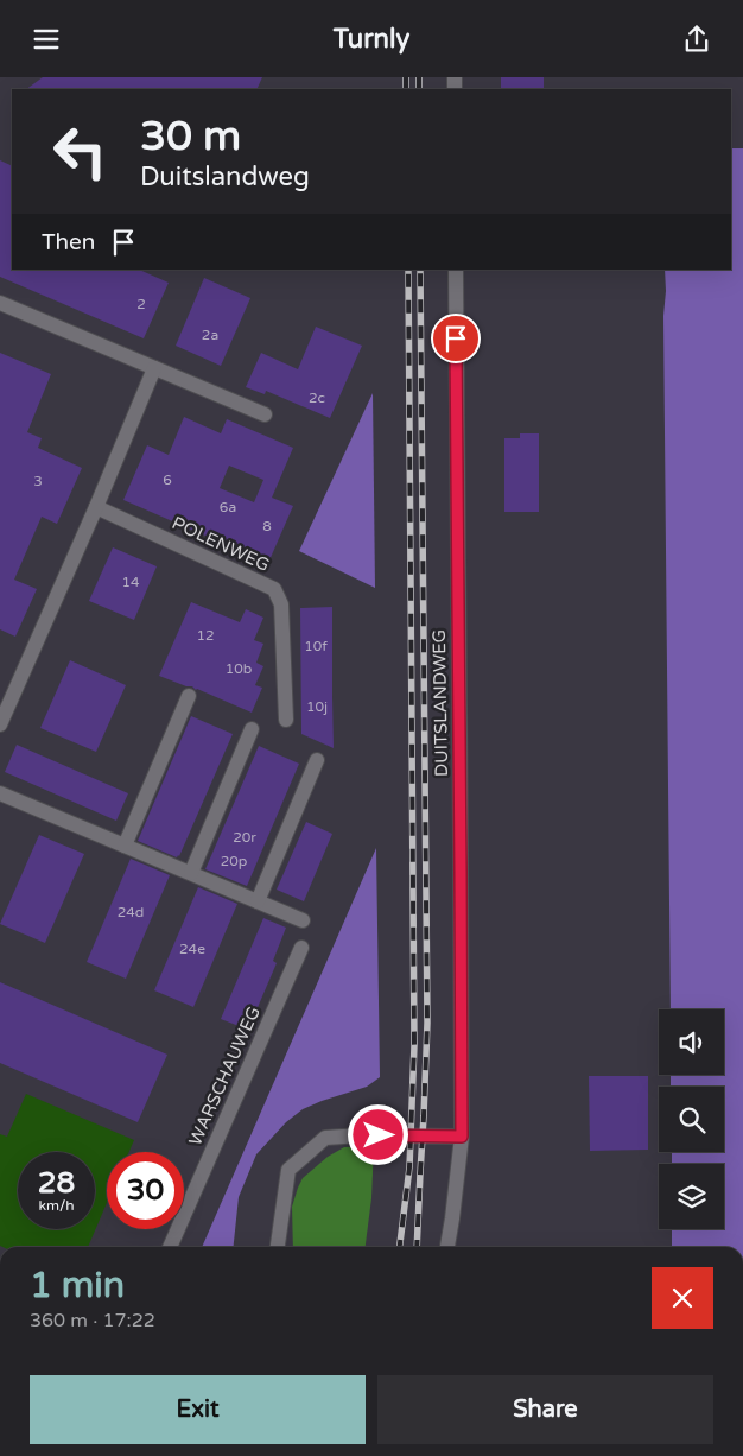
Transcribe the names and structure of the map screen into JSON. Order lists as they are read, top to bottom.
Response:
{
  "streets": {
    "street": ["POLENWEG", "DUITSLANDWEG", "WARSCHAUWEG"]
  },
  "house_numbers": [
    "2",
    "2a",
    "2c",
    "6",
    "3",
    "6a",
    "8",
    "14",
    "12",
    "10f",
    "10b",
    "10j",
    "20r",
    "20p",
    "24d",
    "24e"
  ],
  "page": {
    "header": "Turnly",
    "turn": ["30 m", "Duitslandweg"],
    "then": "Then",
    "speed": "28 km/h",
    "limit": "30",
    "heading": ["1 min", "360 m · 17:22"],
    "buttons": ["Exit", "Share"]
  }
}
